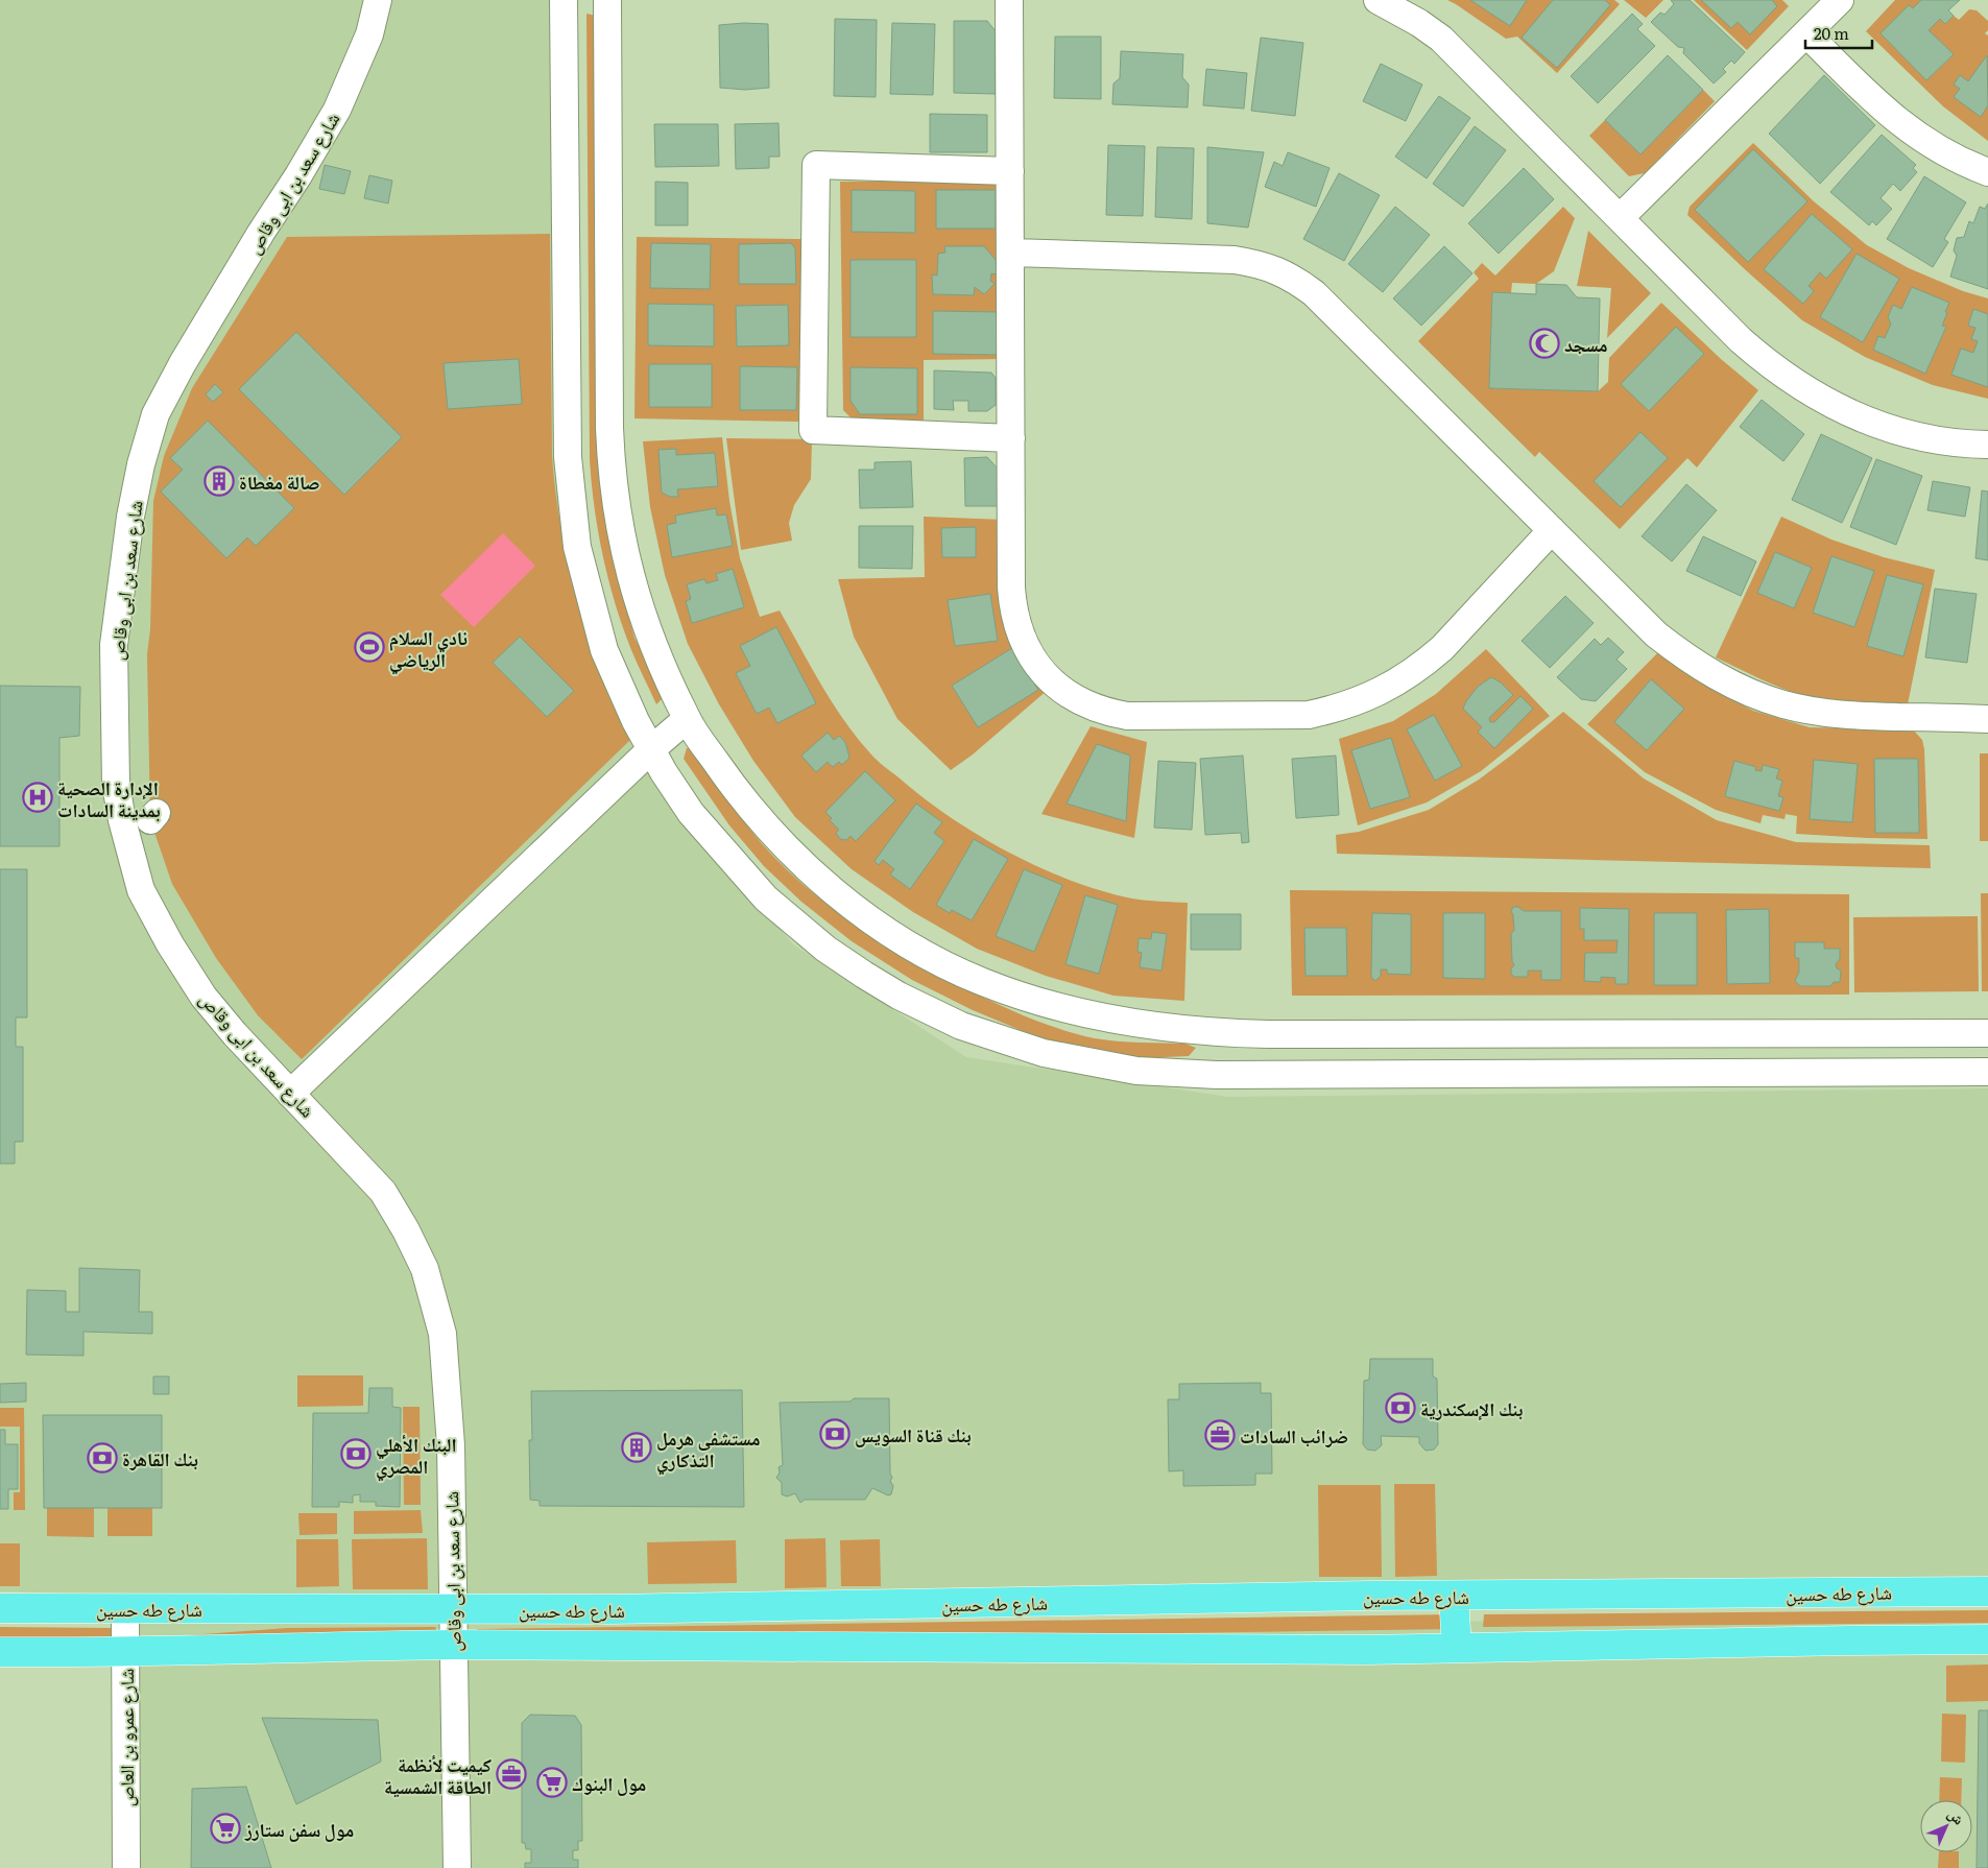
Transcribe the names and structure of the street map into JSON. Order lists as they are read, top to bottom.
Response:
{
  "streets": {
    "main road": ["شارع طه حسين"],
    "street": ["شارع سعد بن ابى وقاص", "شارع عمرو بن العاص"]
  },
  "crossings": [
    ["شارع سعد بن ابى وقاص", "شارع طه حسين"],
    ["شارع طه حسين", "شارع عمرو بن العاص"]
  ],
  "places": {
    "mosque": ["مسجد"],
    "building": ["صالة مغطاة", "مستشفى هرمل التذكاري"],
    "sports": ["نادي السلام الرياضي"],
    "hospital": ["الإدارة الصحية بمدينة السادات"],
    "bank": [
      "بنك الإسكندرية",
      "بنك قناة السويس",
      "البنك الأهلي المصري",
      "بنك القاهرة"
    ],
    "office": ["ضرائب السادات", "كيميت لأنظمة الطاقة الشمسية"],
    "supermarket": ["مول البنوك", "مول سفن ستارز"]
  },
  "scale_bar": "20 m",
  "north": "top right"
}
